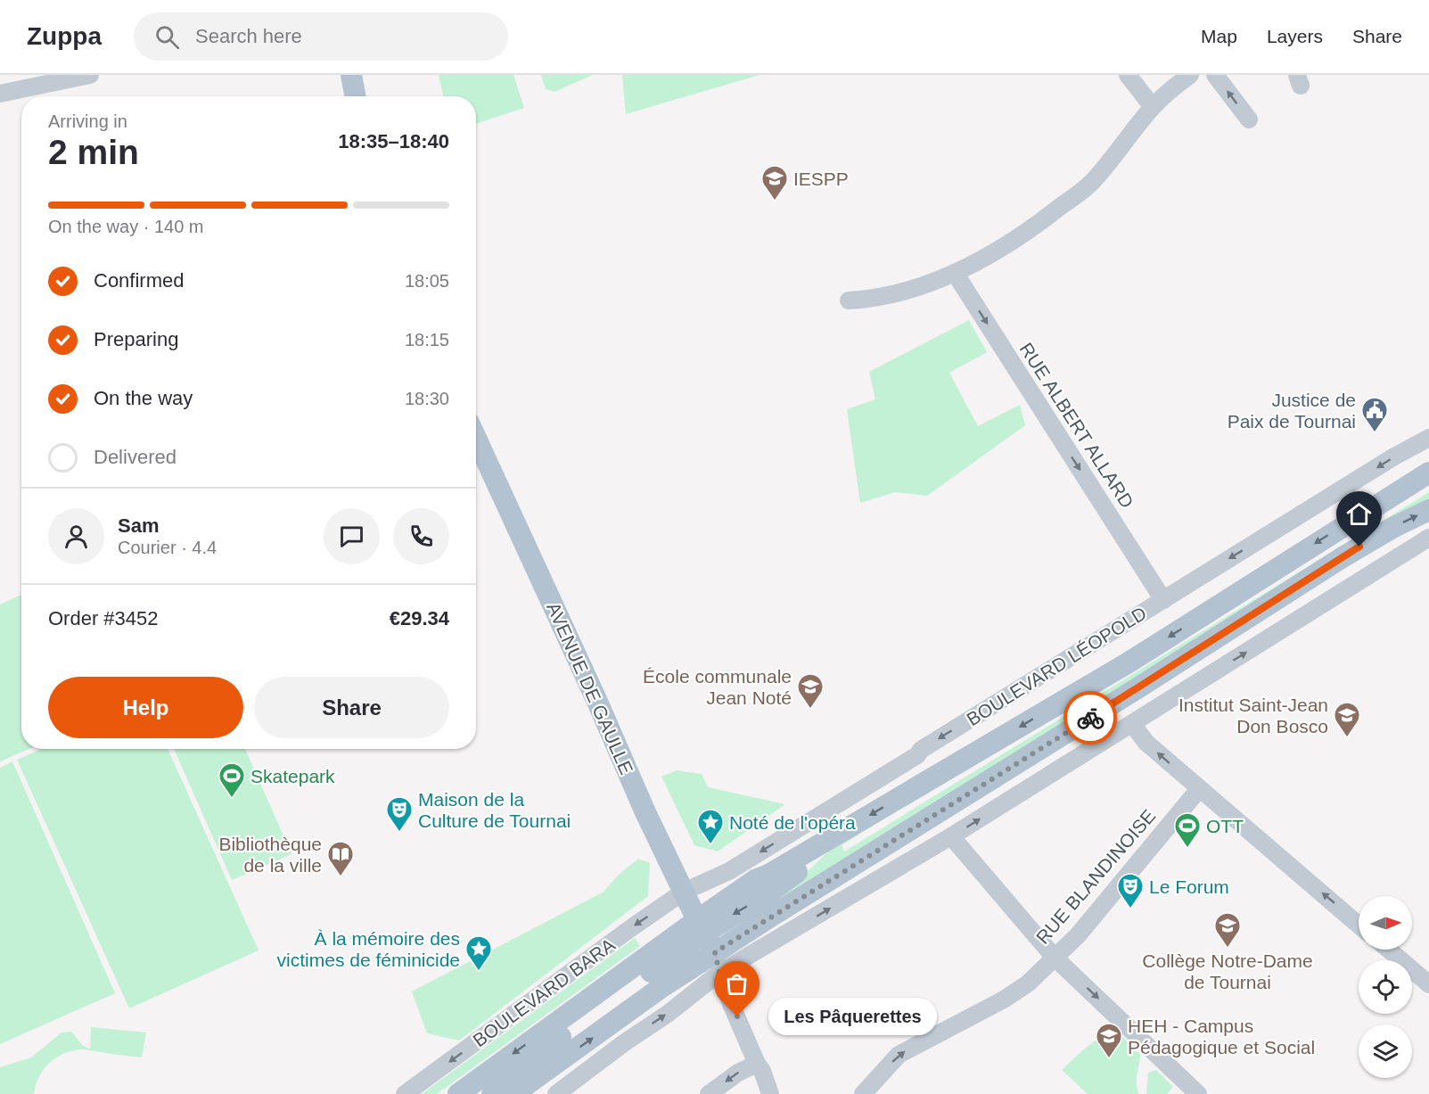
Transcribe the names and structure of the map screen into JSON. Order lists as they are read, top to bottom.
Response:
{
  "streets": {
    "main road": ["BOULEVARD LÉOPOLD", "AVENUE DE GAULLE", "BOULEVARD BARA"],
    "street": ["RUE ALBERT ALLARD", "RUE BLANDINOISE"]
  },
  "crossings": [
    ["RUE ALBERT ALLARD", "BOULEVARD LÉOPOLD"],
    ["BOULEVARD LÉOPOLD", "AVENUE DE GAULLE"],
    ["BOULEVARD LÉOPOLD", "BOULEVARD BARA"],
    ["AVENUE DE GAULLE", "BOULEVARD BARA"]
  ],
  "one_way": ["RUE ALBERT ALLARD", "RUE BLANDINOISE"],
  "places": {
    "school or university": [
      "IESPP",
      "École communale Jean Noté",
      "Institut Saint-Jean Don Bosco",
      "Collège Notre-Dame de Tournai",
      "HEH - Campus Pédagogique et Social"
    ],
    "public building": ["Justice de Paix de Tournai"],
    "sports": ["Skatepark", "OTT"],
    "theatre": ["Maison de la Culture de Tournai", "Le Forum"],
    "place": ["Noté de l'opéra", "À la mémoire des victimes de féminicide"],
    "library": ["Bibliothèque de la ville"],
    "other": ["Les Pâquerettes"]
  },
  "north": "right",
  "page": {
    "header": "Zuppa",
    "search": "Search here",
    "nav": ["Map", "Layers", "Share"],
    "heading": ["2 min", "Arriving in", "18:35–18:40"],
    "panel": [
      "Sam",
      "Courier · 4.4",
      "Order #3452",
      "€29.34"
    ],
    "bar": "On the way · 140 m",
    "list": [
      ["Confirmed", "18:05"],
      ["Preparing", "18:15"],
      ["On the way", "18:30"],
      "Delivered"
    ],
    "buttons": ["Help", "Share"],
    "bubble": "Les Pâquerettes"
  }
}
